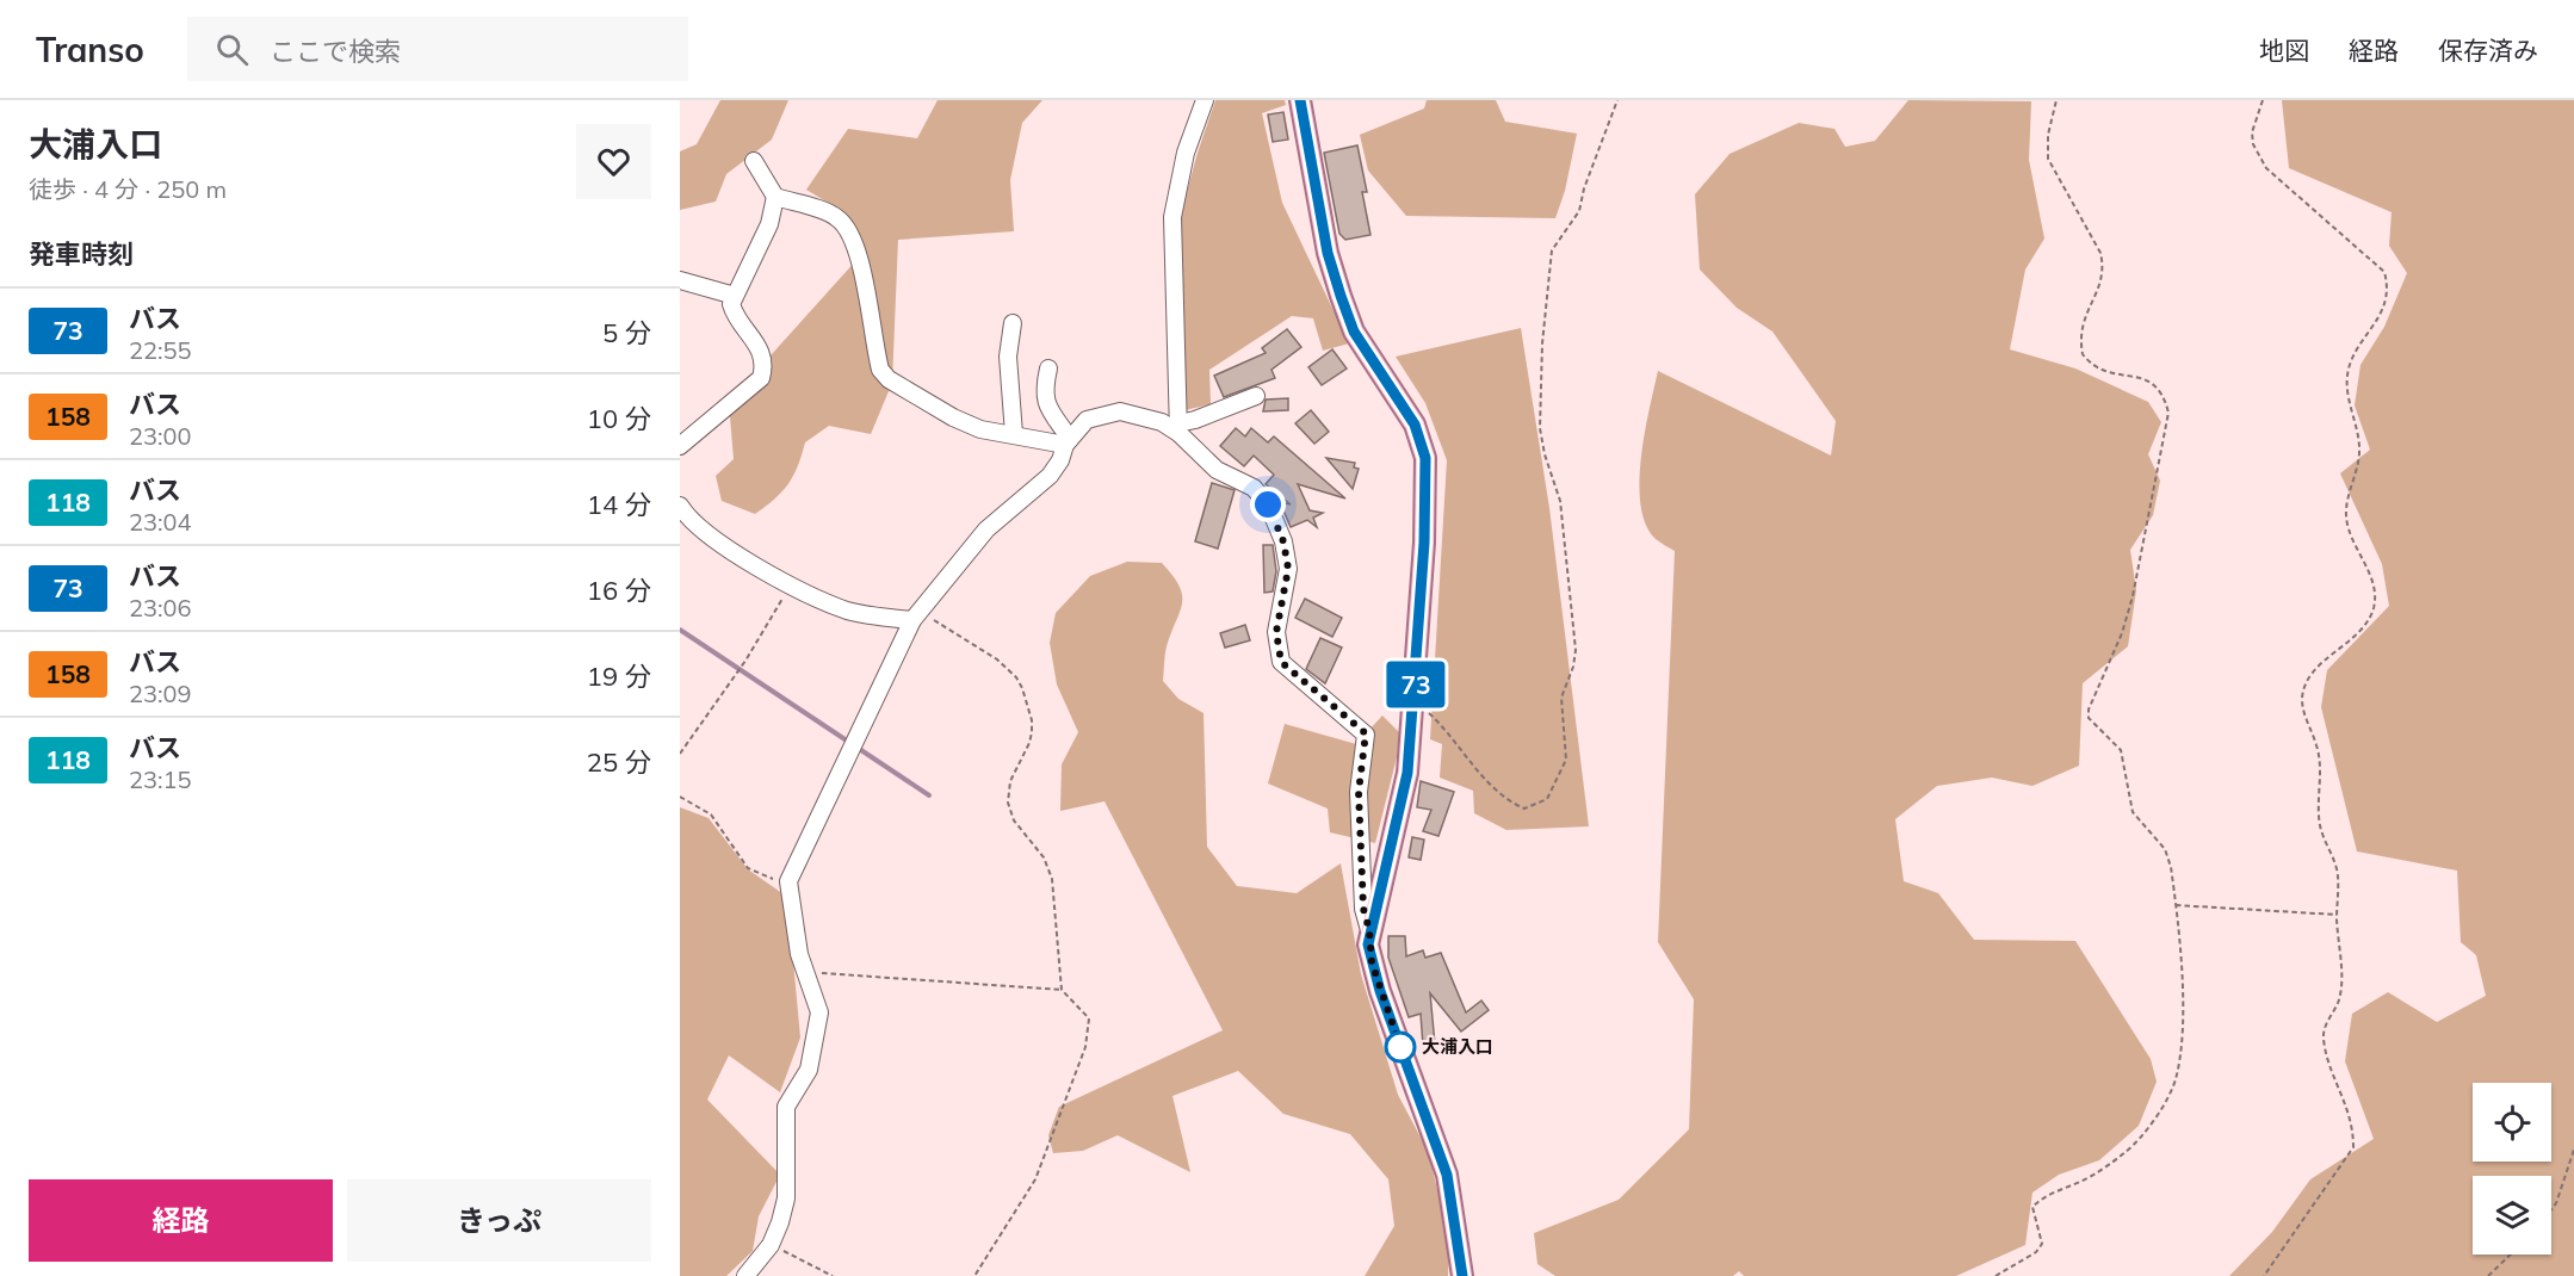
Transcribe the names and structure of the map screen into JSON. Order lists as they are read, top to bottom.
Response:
{
  "places": ["大浦入口"],
  "lines": ["bus line 73"],
  "page": {
    "header": "Transo",
    "search": "ここで検索",
    "nav": ["地図", "経路", "保存済み"],
    "heading": [
      ["大浦入口", "徒歩 · 4 分 · 250 m"],
      "発車時刻"
    ],
    "on_map": "73",
    "list": [
      {
        "mark": "73",
        "name": "バス",
        "note": "22:55",
        "value": "5 分"
      },
      {
        "mark": "158",
        "name": "バス",
        "note": "23:00",
        "value": "10 分"
      },
      {
        "mark": "118",
        "name": "バス",
        "note": "23:04",
        "value": "14 分"
      },
      {
        "mark": "73",
        "name": "バス",
        "note": "23:06",
        "value": "16 分"
      },
      {
        "mark": "158",
        "name": "バス",
        "note": "23:09",
        "value": "19 分"
      },
      {
        "mark": "118",
        "name": "バス",
        "note": "23:15",
        "value": "25 分"
      }
    ],
    "buttons": ["経路", "きっぷ"]
  }
}
